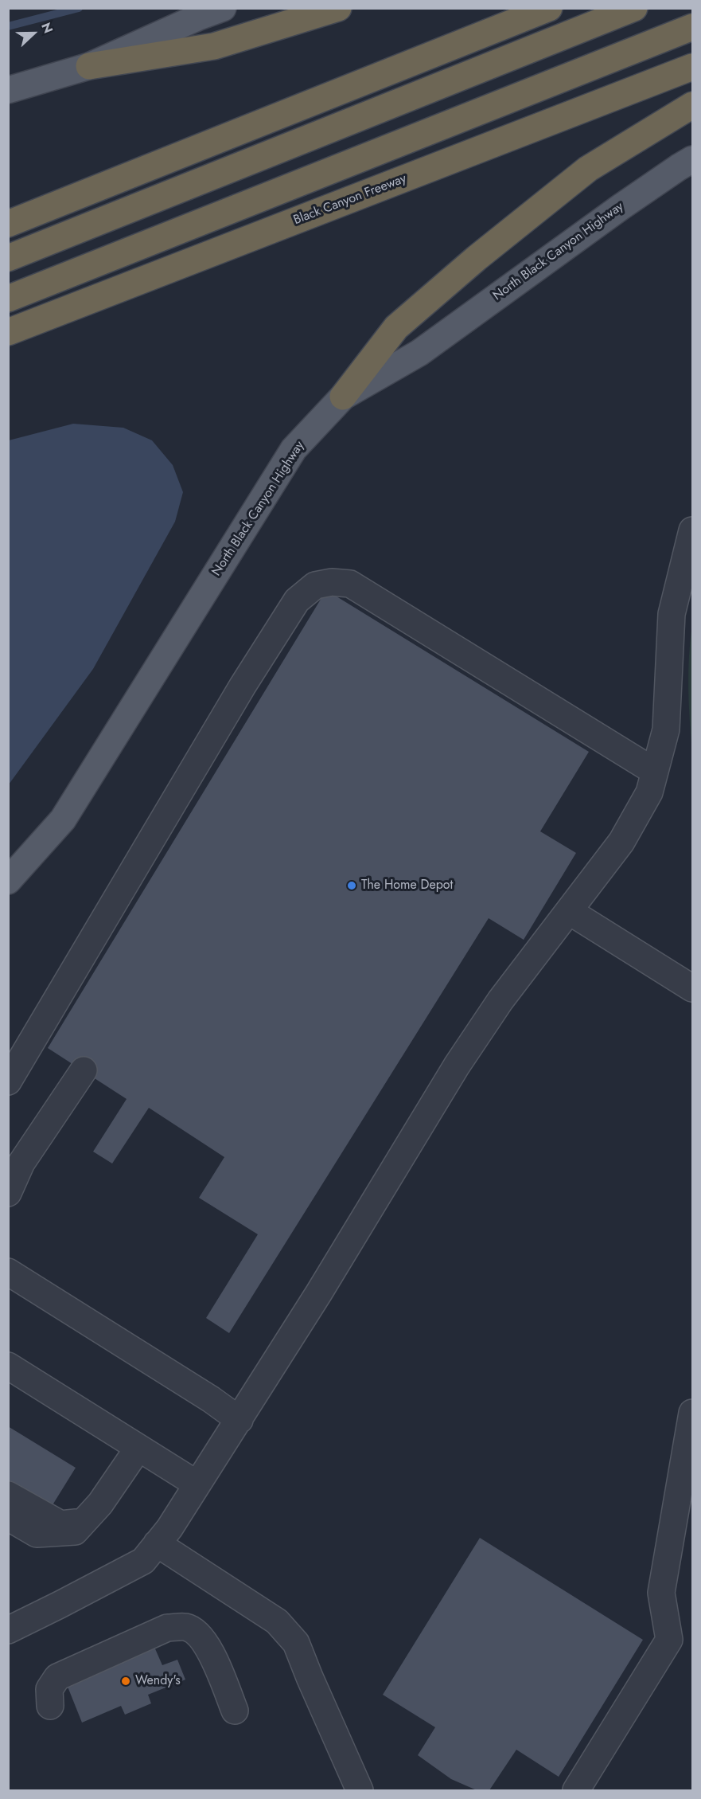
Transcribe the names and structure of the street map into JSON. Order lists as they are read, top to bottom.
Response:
{
  "streets": {
    "highway": ["Black Canyon Freeway"],
    "main road": ["North Black Canyon Highway"]
  },
  "places": ["The Home Depot", "Wendy's"],
  "north": "right"
}
